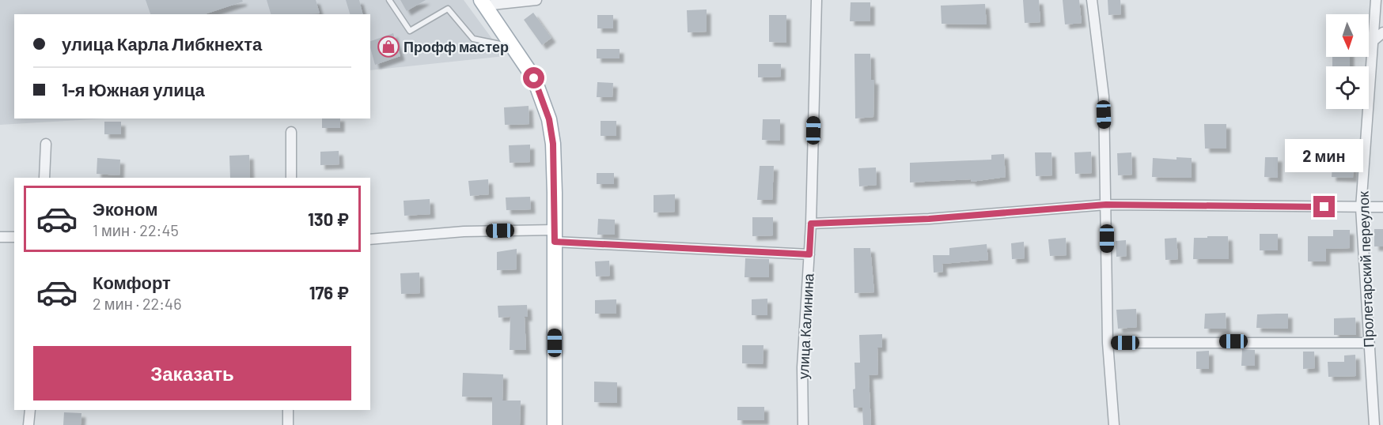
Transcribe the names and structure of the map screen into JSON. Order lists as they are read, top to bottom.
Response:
{
  "streets": {
    "street": ["Пролетарский переулок", "улица Калинина"]
  },
  "places": {
    "shop": ["Профф мастер"]
  },
  "north": "bottom",
  "page": {
    "banner": ["улица Карла Либкнехта", "1-я Южная улица"],
    "bubble": "2 мин",
    "list": [
      {
        "name": "Эконом",
        "note": "1 мин · 22:45",
        "value": "130 ₽"
      },
      {
        "name": "Комфорт",
        "note": "2 мин · 22:46",
        "value": "176 ₽"
      }
    ],
    "buttons": "Заказать"
  }
}
